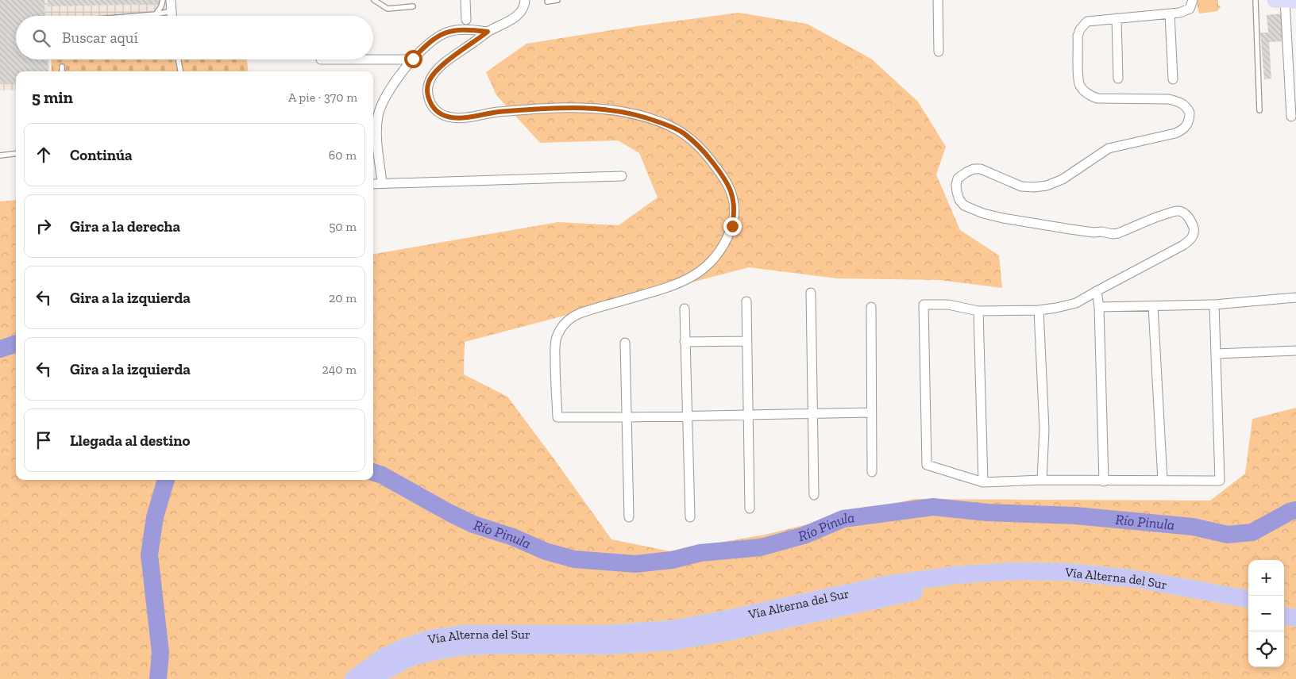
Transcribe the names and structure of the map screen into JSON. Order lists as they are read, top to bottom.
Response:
{
  "streets": {
    "highway": ["Vía Alterna del Sur"]
  },
  "water": ["Río Pinula"],
  "page": {
    "search": "Buscar aquí",
    "heading": ["5 min", "A pie · 370 m"],
    "list": [
      ["Continúa", "60 m"],
      ["Gira a la derecha", "50 m"],
      ["Gira a la izquierda", "20 m"],
      ["Gira a la izquierda", "240 m"],
      "Llegada al destino"
    ],
    "map_buttons": ["+", "−"]
  }
}
